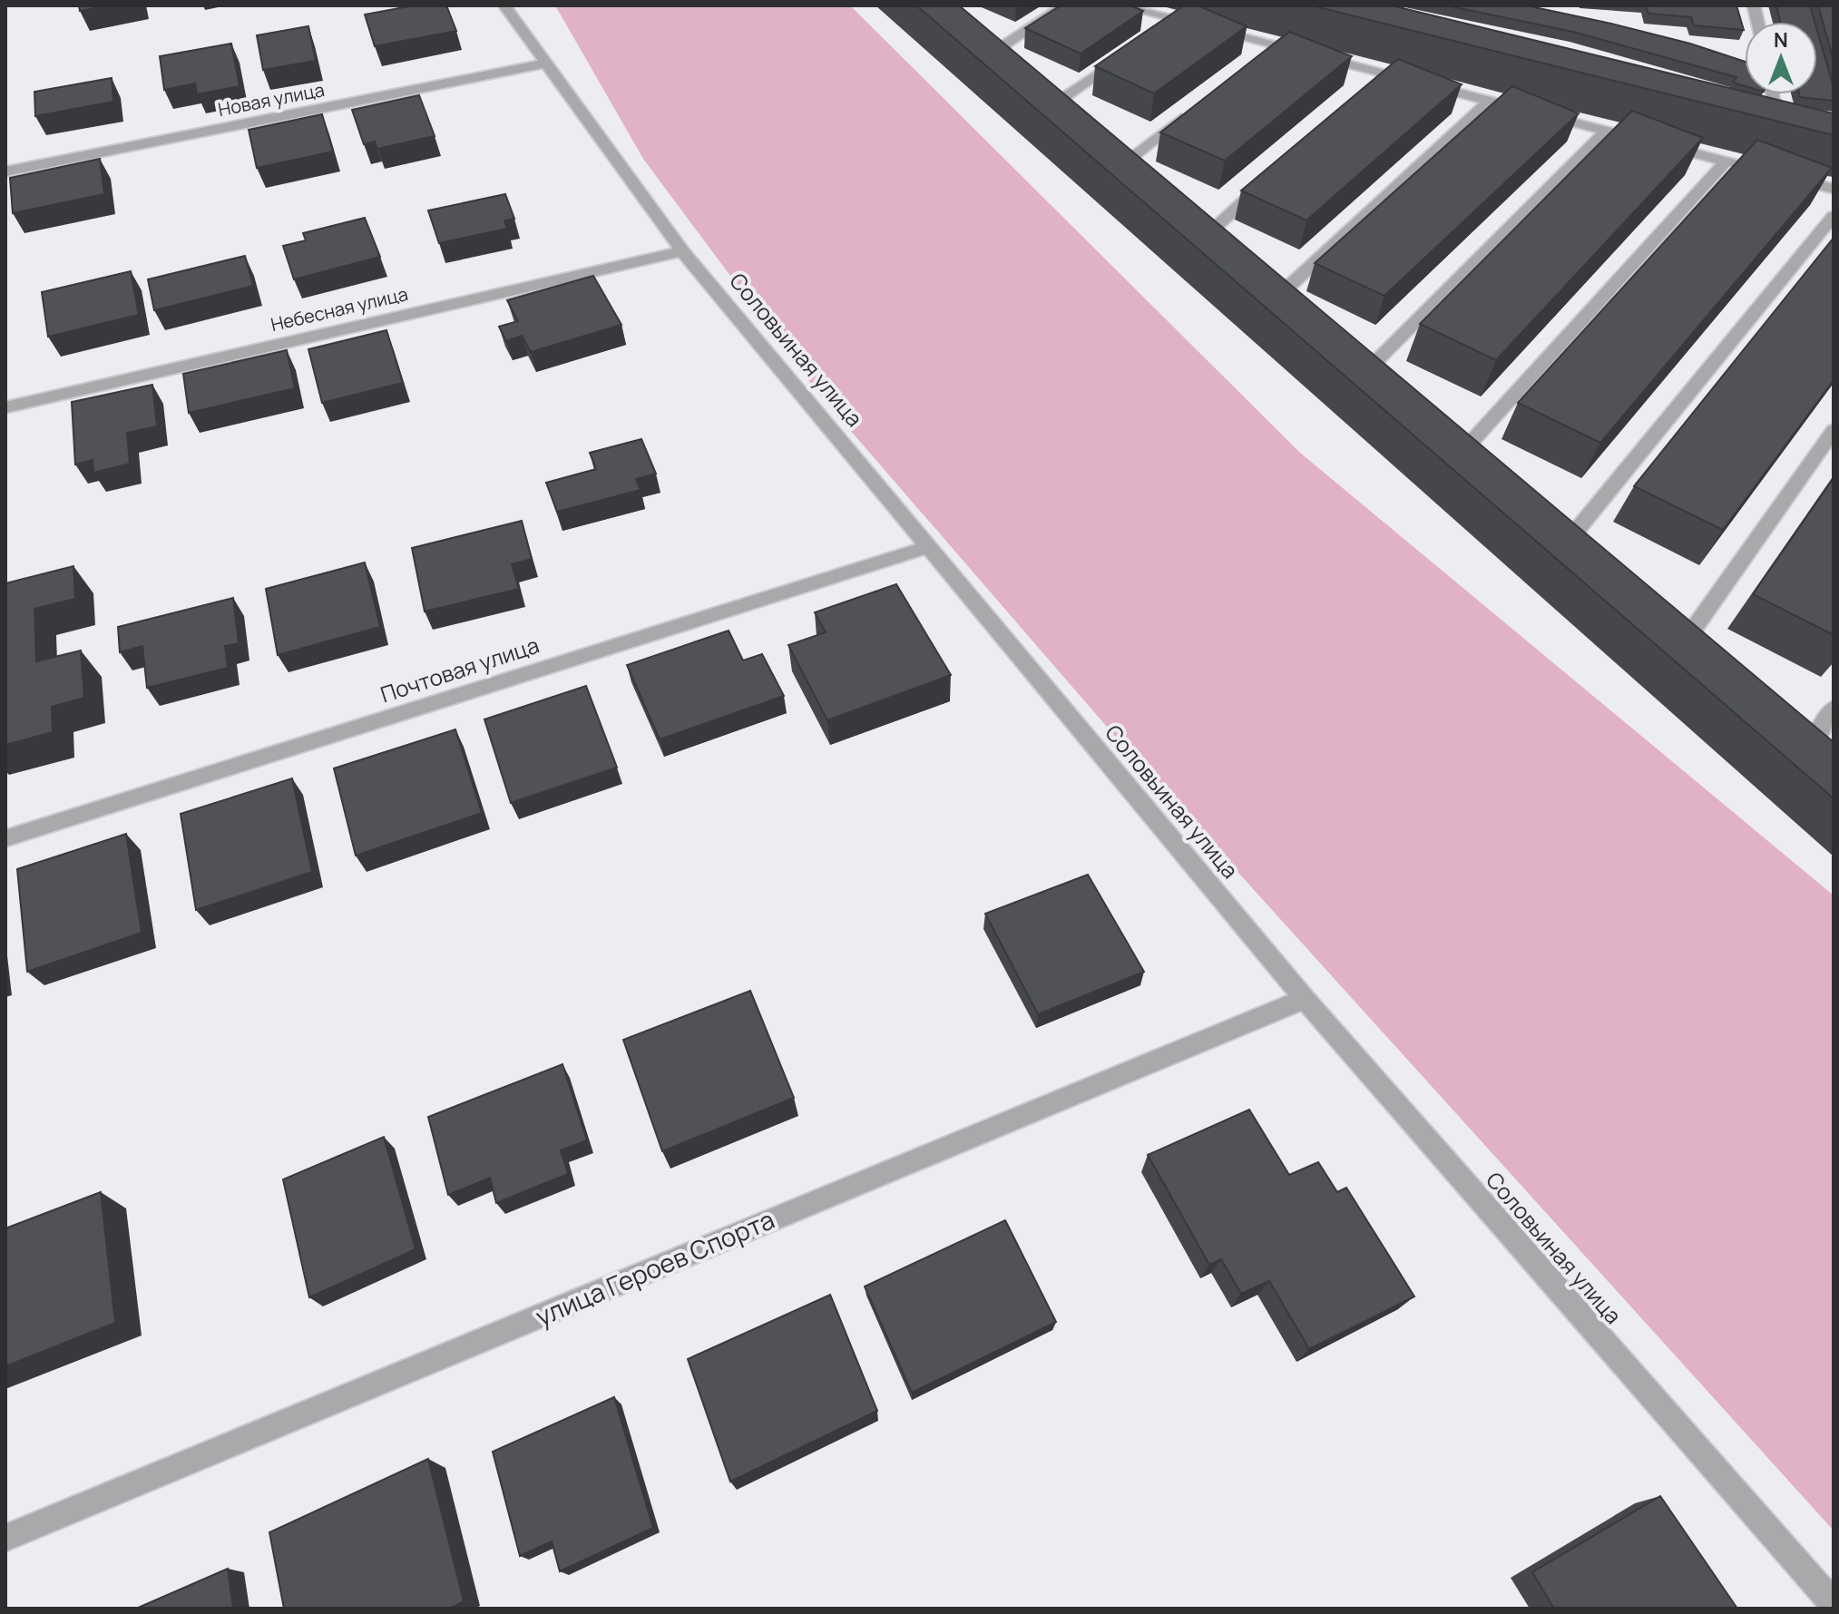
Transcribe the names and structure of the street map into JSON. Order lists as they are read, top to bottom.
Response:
{
  "streets": {
    "street": [
      "Новая улица",
      "Небесная улица",
      "Соловьиная улица",
      "Почтовая улица",
      "улица Героев Спорта"
    ]
  },
  "crossings": [
    ["Новая улица", "Соловьиная улица"],
    ["Небесная улица", "Соловьиная улица"],
    ["Соловьиная улица", "Почтовая улица"],
    ["Соловьиная улица", "улица Героев Спорта"]
  ],
  "north": "top"
}
